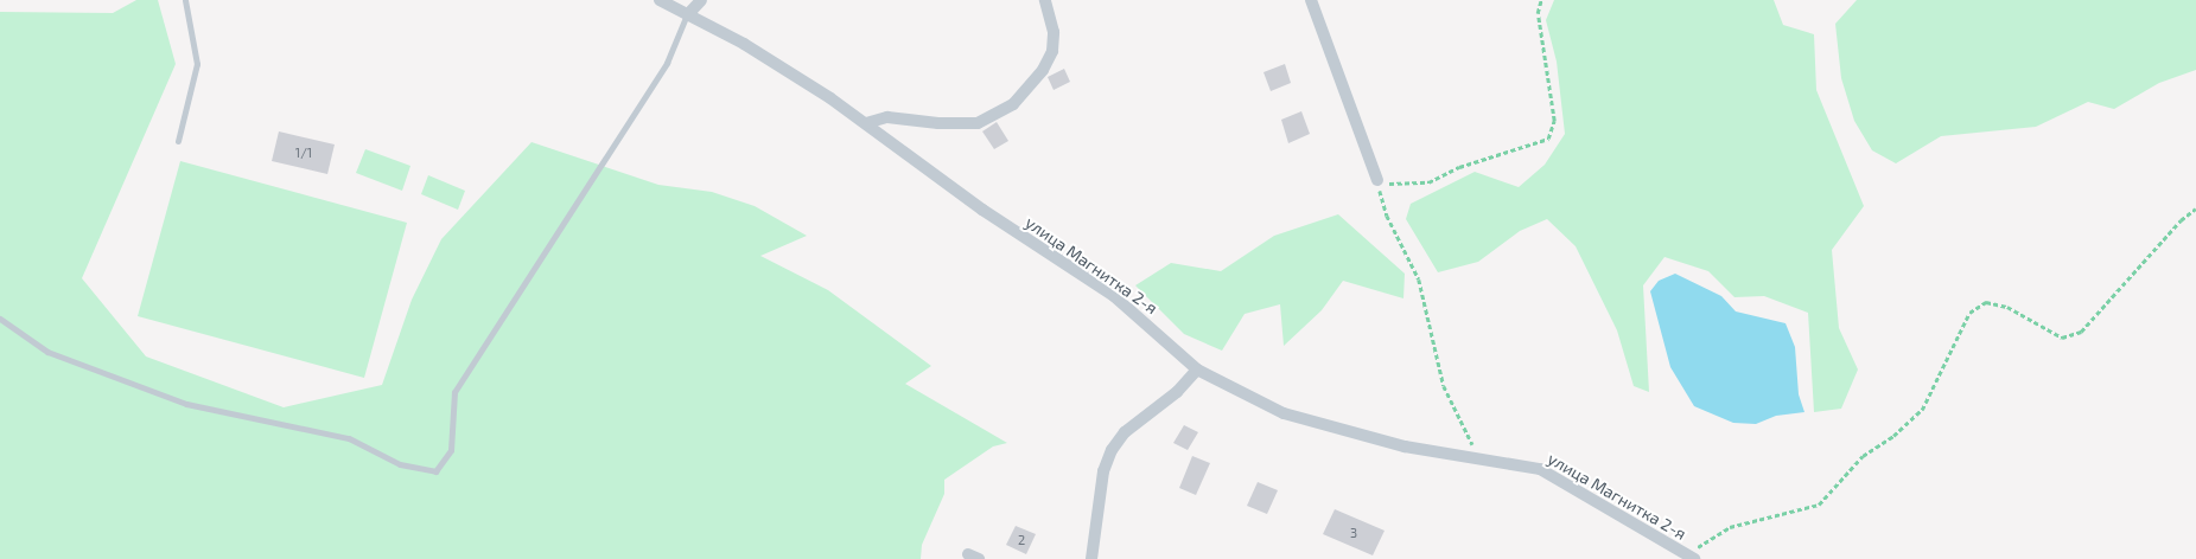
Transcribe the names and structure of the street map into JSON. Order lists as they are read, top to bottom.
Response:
{
  "streets": {
    "street": ["улица Магнитка 2-я"]
  },
  "house_numbers": ["1/1", "3", "2"]
}
